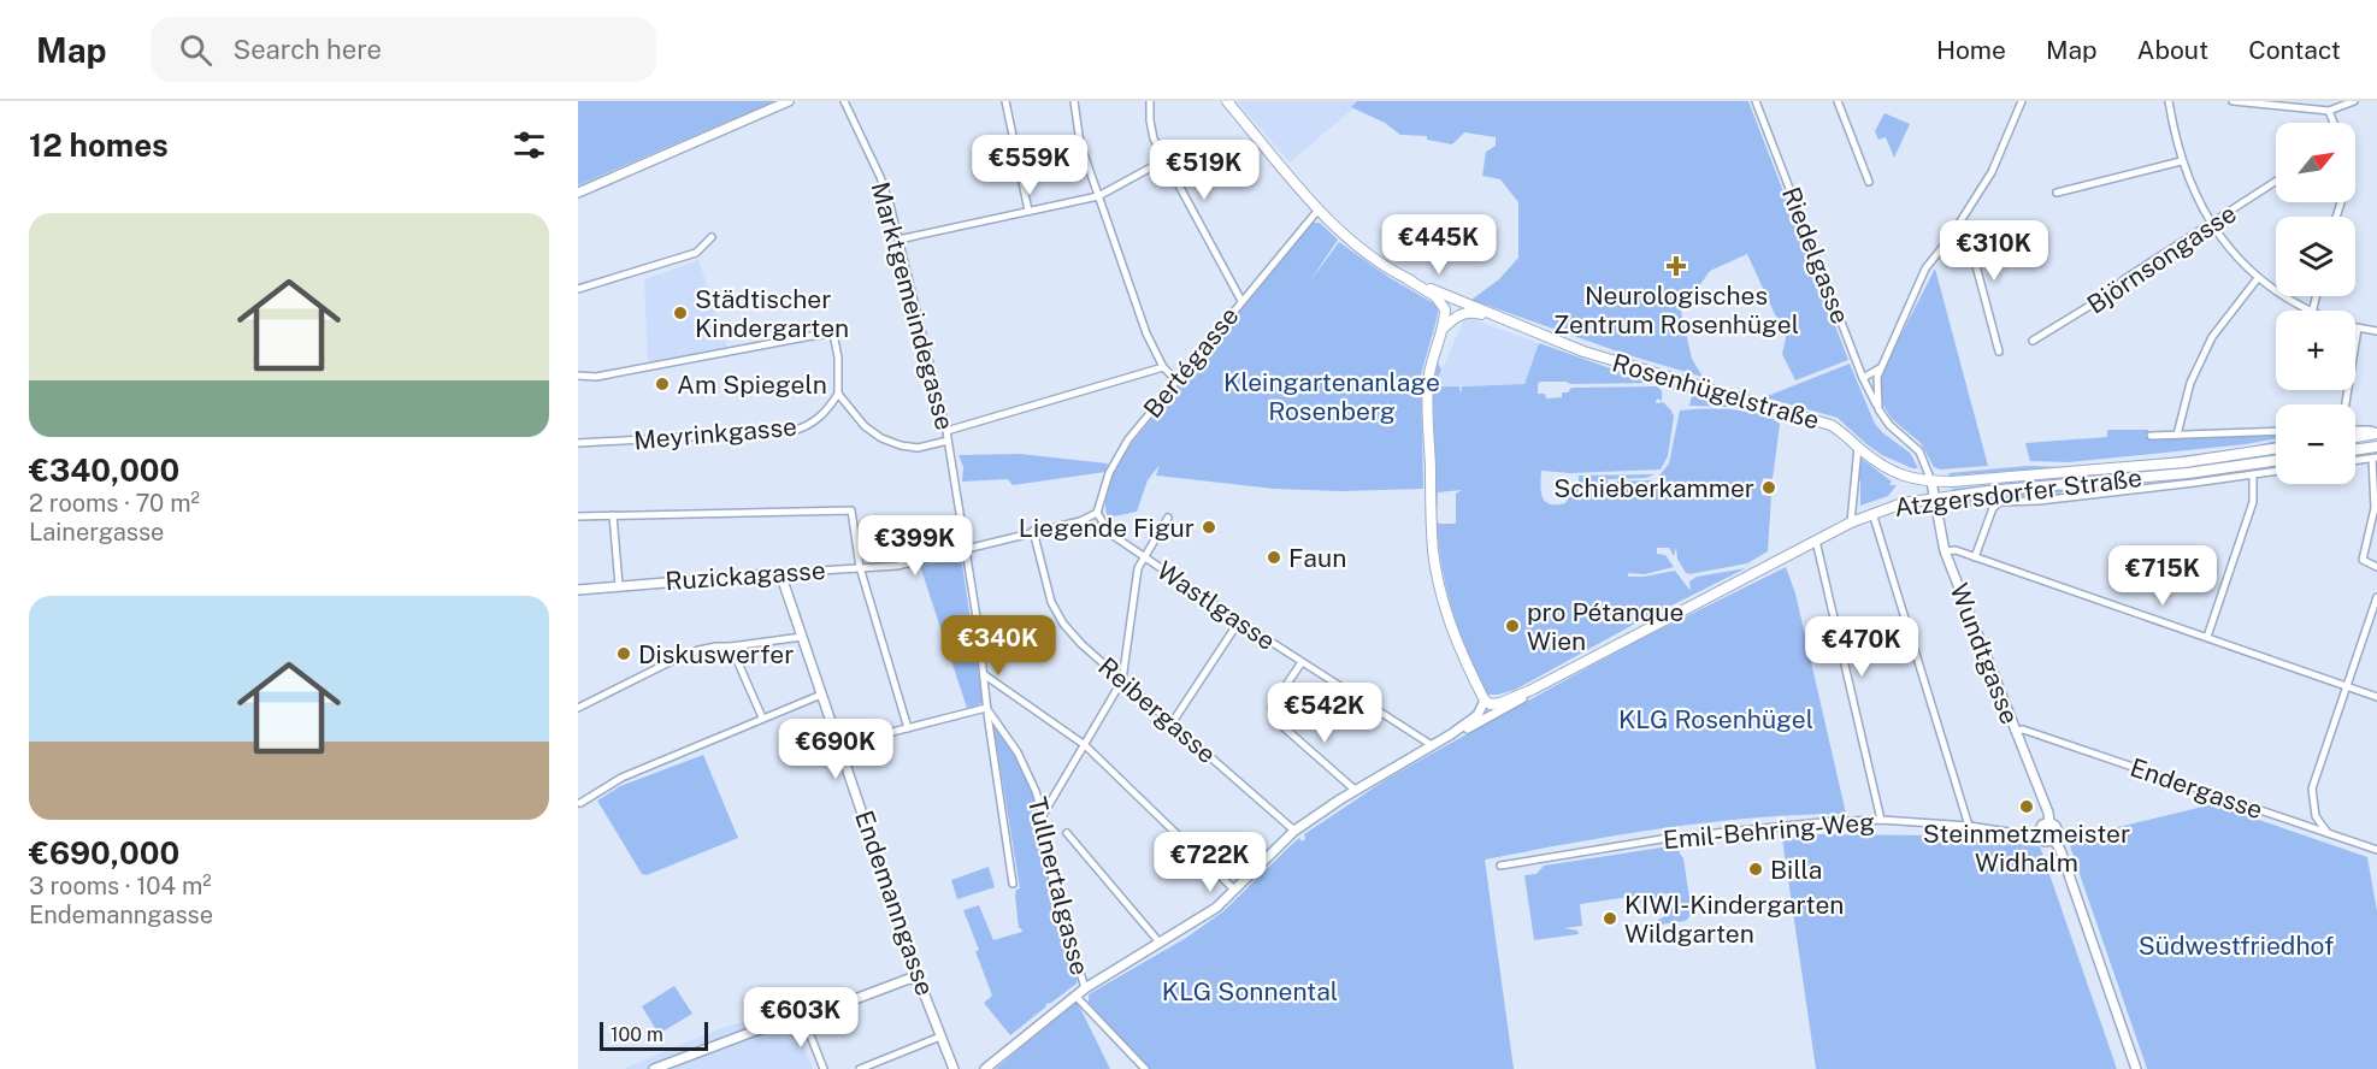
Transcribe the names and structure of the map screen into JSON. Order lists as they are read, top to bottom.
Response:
{
  "streets": {
    "main road": ["Rosenhügelstraße", "Atzgersdorfer Straße"],
    "street": [
      "Riedelgasse",
      "Björnsongasse",
      "Marktgemeindegasse",
      "Bertégasse",
      "Meyrinkgasse",
      "Ruzickagasse",
      "Wastlgasse",
      "Wundtgasse",
      "Reibergasse",
      "Endergasse",
      "Emil-Behring-Weg",
      "Tullnertalgasse",
      "Endemanngasse"
    ]
  },
  "crossings": [
    ["Riedelgasse", "Rosenhügelstraße"],
    ["Riedelgasse", "Atzgersdorfer Straße"],
    ["Riedelgasse", "Wundtgasse"],
    ["Marktgemeindegasse", "Tullnertalgasse"],
    ["Bertégasse", "Rosenhügelstraße"],
    ["Bertégasse", "Wastlgasse"],
    ["Rosenhügelstraße", "Atzgersdorfer Straße"],
    ["Rosenhügelstraße", "Wundtgasse"],
    ["Atzgersdorfer Straße", "Wastlgasse"],
    ["Atzgersdorfer Straße", "Wundtgasse"],
    ["Atzgersdorfer Straße", "Reibergasse"],
    ["Atzgersdorfer Straße", "Tullnertalgasse"],
    ["Ruzickagasse", "Wastlgasse"],
    ["Ruzickagasse", "Reibergasse"],
    ["Ruzickagasse", "Tullnertalgasse"],
    ["Ruzickagasse", "Endemanngasse"],
    ["Wundtgasse", "Endergasse"],
    ["Wundtgasse", "Emil-Behring-Weg"]
  ],
  "parks": [
    "Kleingartenanlage Rosenberg",
    "KLG Rosenhügel",
    "Südwestfriedhof",
    "KLG Sonnental"
  ],
  "places": {
    "health": ["Neurologisches Zentrum Rosenhügel"],
    "other": [
      "Städtischer Kindergarten",
      "Am Spiegeln",
      "Schieberkammer",
      "Liegende Figur",
      "Faun",
      "pro Pétanque Wien",
      "Diskuswerfer",
      "Steinmetzmeister Widhalm",
      "Billa",
      "KIWI-Kindergarten Wildgarten"
    ]
  },
  "scale_bar": "100 m",
  "north": "top right",
  "page": {
    "header": "Map",
    "search": "Search here",
    "nav": [
      "Home",
      "Map",
      "About",
      "Contact"
    ],
    "heading": "12 homes",
    "map_buttons": ["+", "−"],
    "price": [
      "€559K",
      "€519K",
      "€445K",
      "€310K",
      "€399K",
      "€715K",
      "€340K",
      "€470K",
      "€542K",
      "€690K",
      "€722K",
      "€603K"
    ],
    "list": [
      {
        "name": "€340,000",
        "note": "2 rooms · 70 m² · Lainergasse"
      },
      {
        "name": "€690,000",
        "note": "3 rooms · 104 m² · Endemanngasse"
      }
    ],
    "scale": "100 m"
  }
}
